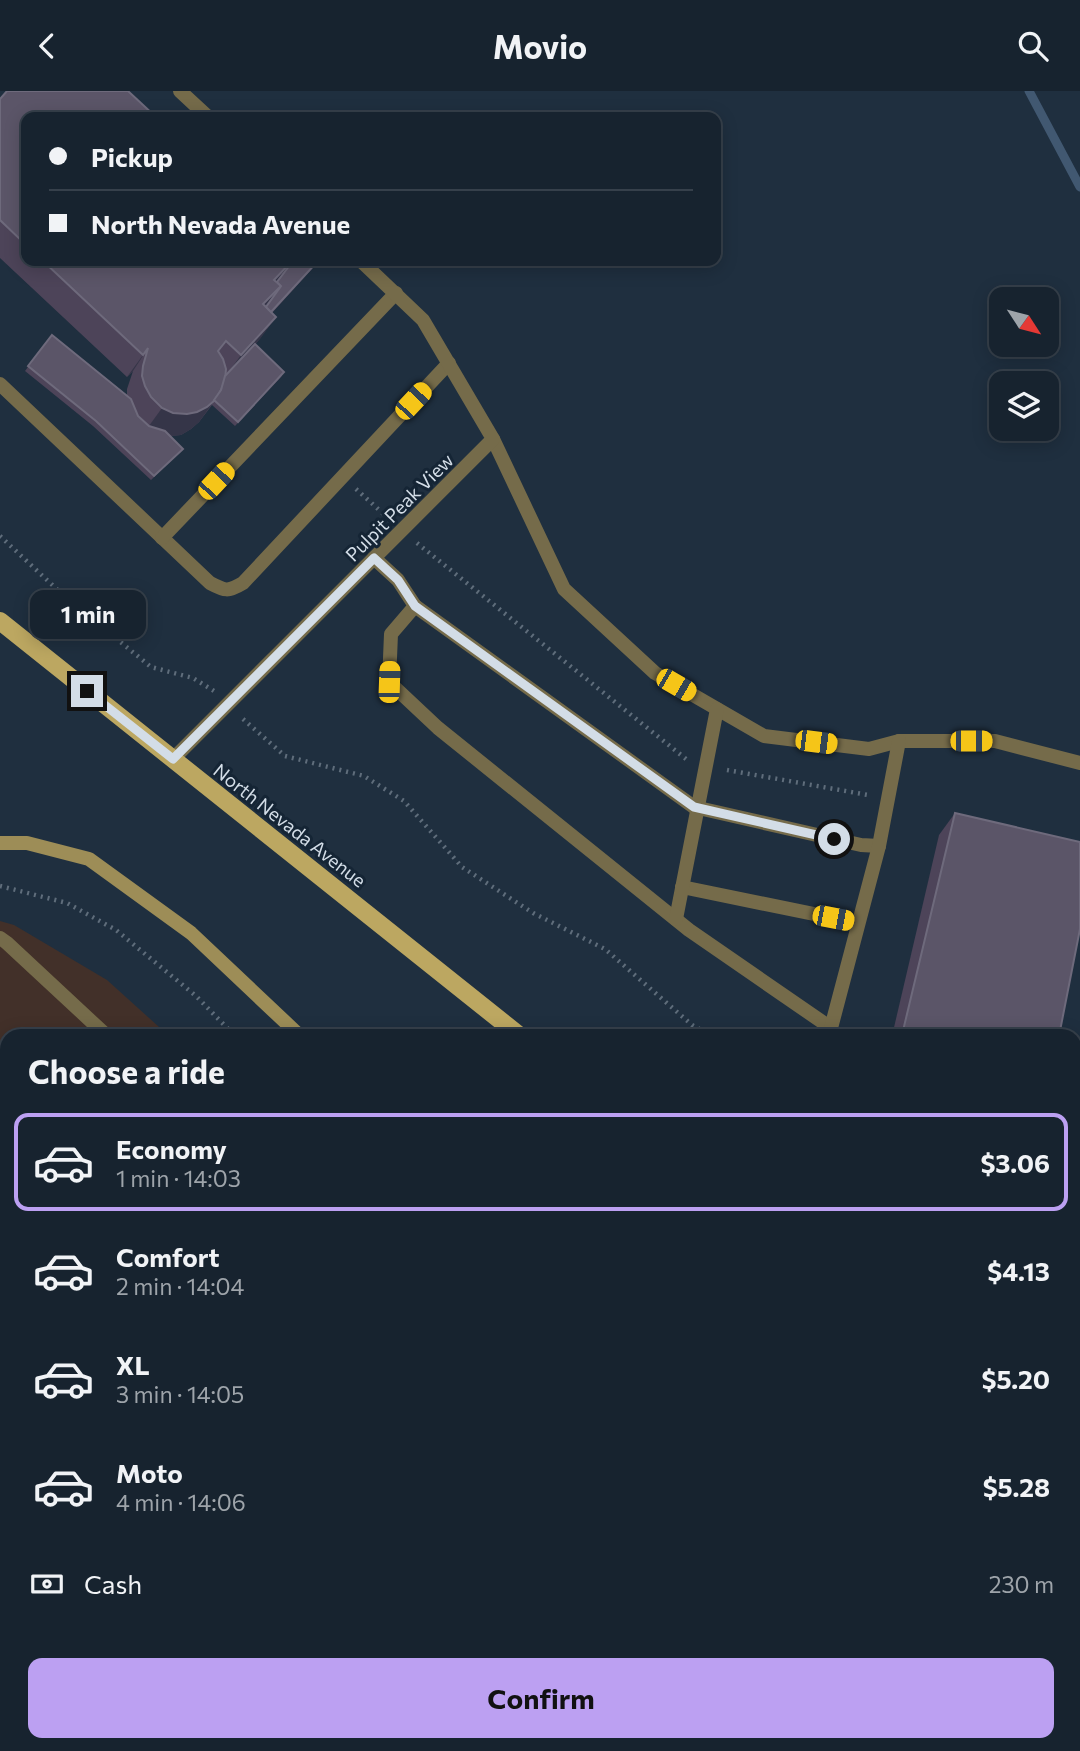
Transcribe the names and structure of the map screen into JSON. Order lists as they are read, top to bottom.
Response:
{
  "streets": {
    "main road": ["North Nevada Avenue"],
    "street": ["Pulpit Peak View"]
  },
  "crossings": [
    ["Pulpit Peak View", "North Nevada Avenue"]
  ],
  "north": "bottom right",
  "page": {
    "header": "Movio",
    "banner": ["Pickup", "North Nevada Avenue"],
    "bubble": "1 min",
    "heading": "Choose a ride",
    "list": [
      {
        "name": "Economy",
        "note": "1 min · 14:03",
        "value": "$3.06"
      },
      {
        "name": "Comfort",
        "note": "2 min · 14:04",
        "value": "$4.13"
      },
      {
        "name": "XL",
        "note": "3 min · 14:05",
        "value": "$5.20"
      },
      {
        "name": "Moto",
        "note": "4 min · 14:06",
        "value": "$5.28"
      }
    ],
    "pay": ["Cash", "230 m"],
    "buttons": "Confirm"
  }
}
